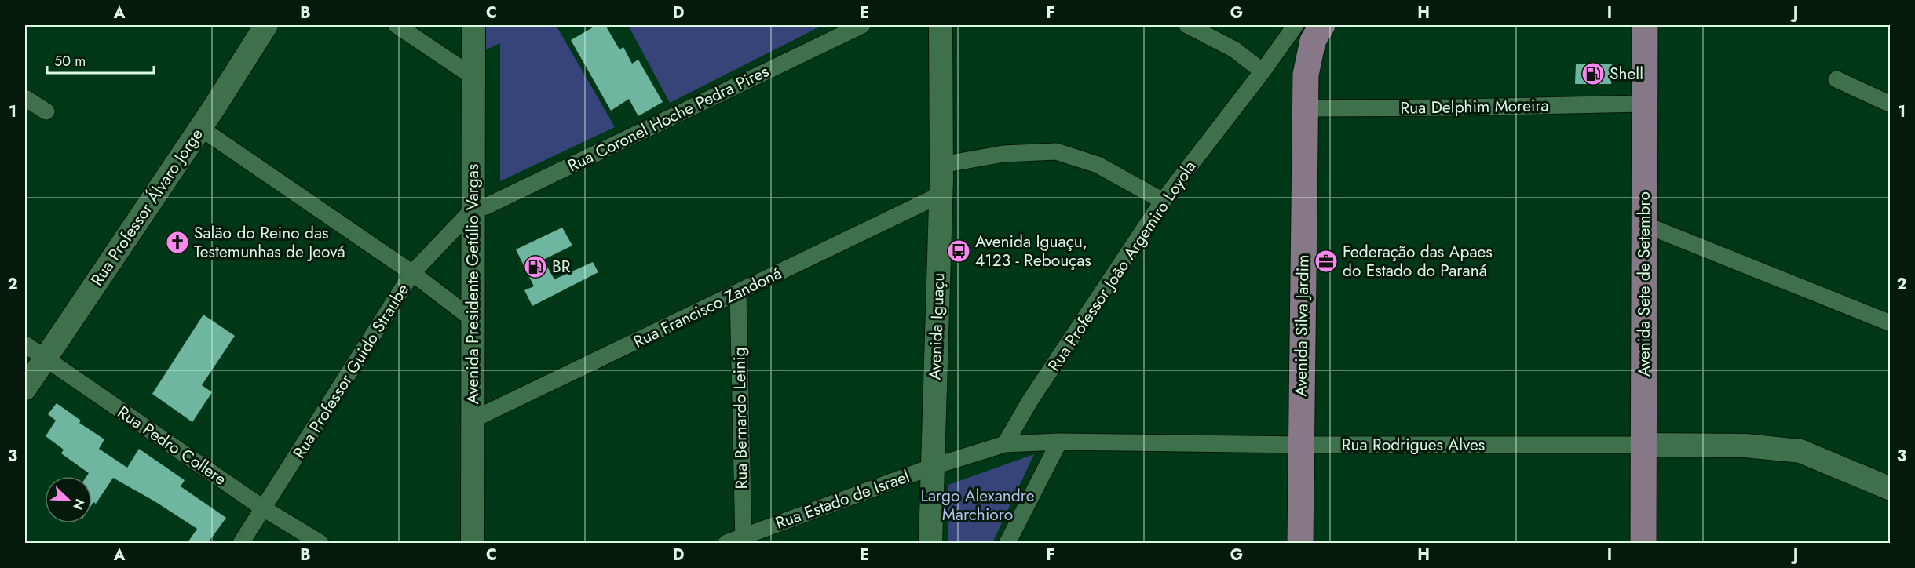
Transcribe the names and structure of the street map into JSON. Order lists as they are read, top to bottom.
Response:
{
  "streets": {
    "main road": [
      "Rua Professor Álvaro Jorge",
      "Avenida Presidente Getúlio Vargas",
      "Avenida Sete de Setembro",
      "Avenida Silva Jardim",
      "Avenida Iguaçu",
      "Rua Rodrigues Alves"
    ],
    "street": [
      "Rua Delphim Moreira",
      "Rua Coronel Hoche Pedra Pires",
      "Rua Professor João Argemiro Loyola",
      "Rua Francisco Zandoná",
      "Rua Professor Guido Straube",
      "Rua Bernardo Leinig",
      "Rua Pedro Collere",
      "Rua Estado de Israel"
    ]
  },
  "crossings": [
    ["Rua Delphim Moreira", "Avenida Sete de Setembro"],
    ["Rua Delphim Moreira", "Avenida Silva Jardim"],
    ["Rua Coronel Hoche Pedra Pires", "Avenida Presidente Getúlio Vargas"],
    ["Rua Coronel Hoche Pedra Pires", "Rua Professor Guido Straube"],
    ["Rua Professor Álvaro Jorge", "Rua Pedro Collere"],
    ["Rua Professor João Argemiro Loyola", "Rua Rodrigues Alves"],
    ["Avenida Presidente Getúlio Vargas", "Rua Francisco Zandoná"],
    ["Avenida Presidente Getúlio Vargas", "Rua Professor Guido Straube"],
    ["Avenida Sete de Setembro", "Rua Rodrigues Alves"],
    ["Rua Francisco Zandoná", "Avenida Iguaçu"],
    ["Rua Francisco Zandoná", "Rua Bernardo Leinig"],
    ["Avenida Silva Jardim", "Rua Rodrigues Alves"],
    ["Avenida Iguaçu", "Rua Rodrigues Alves"],
    ["Avenida Iguaçu", "Rua Estado de Israel"],
    ["Rua Professor Guido Straube", "Rua Pedro Collere"],
    ["Rua Bernardo Leinig", "Rua Estado de Israel"],
    ["Rua Rodrigues Alves", "Rua Estado de Israel"]
  ],
  "parks": ["Largo Alexandre Marchioro"],
  "places": {
    "fuel station": ["Shell", "BR"],
    "church": ["Salão do Reino das Testemunhas de Jeová"],
    "bus stop": ["Avenida Iguaçu, 4123 - Rebouças"],
    "office": ["Federação das Apaes do Estado do Paraná"]
  },
  "scale_bar": "50 m",
  "north": "bottom right",
  "grid": {
    "columns": [
      "A",
      "B",
      "C",
      "D",
      "E",
      "F",
      "G",
      "H",
      "I",
      "J"
    ],
    "rows": ["1", "2", "3"]
  }
}
